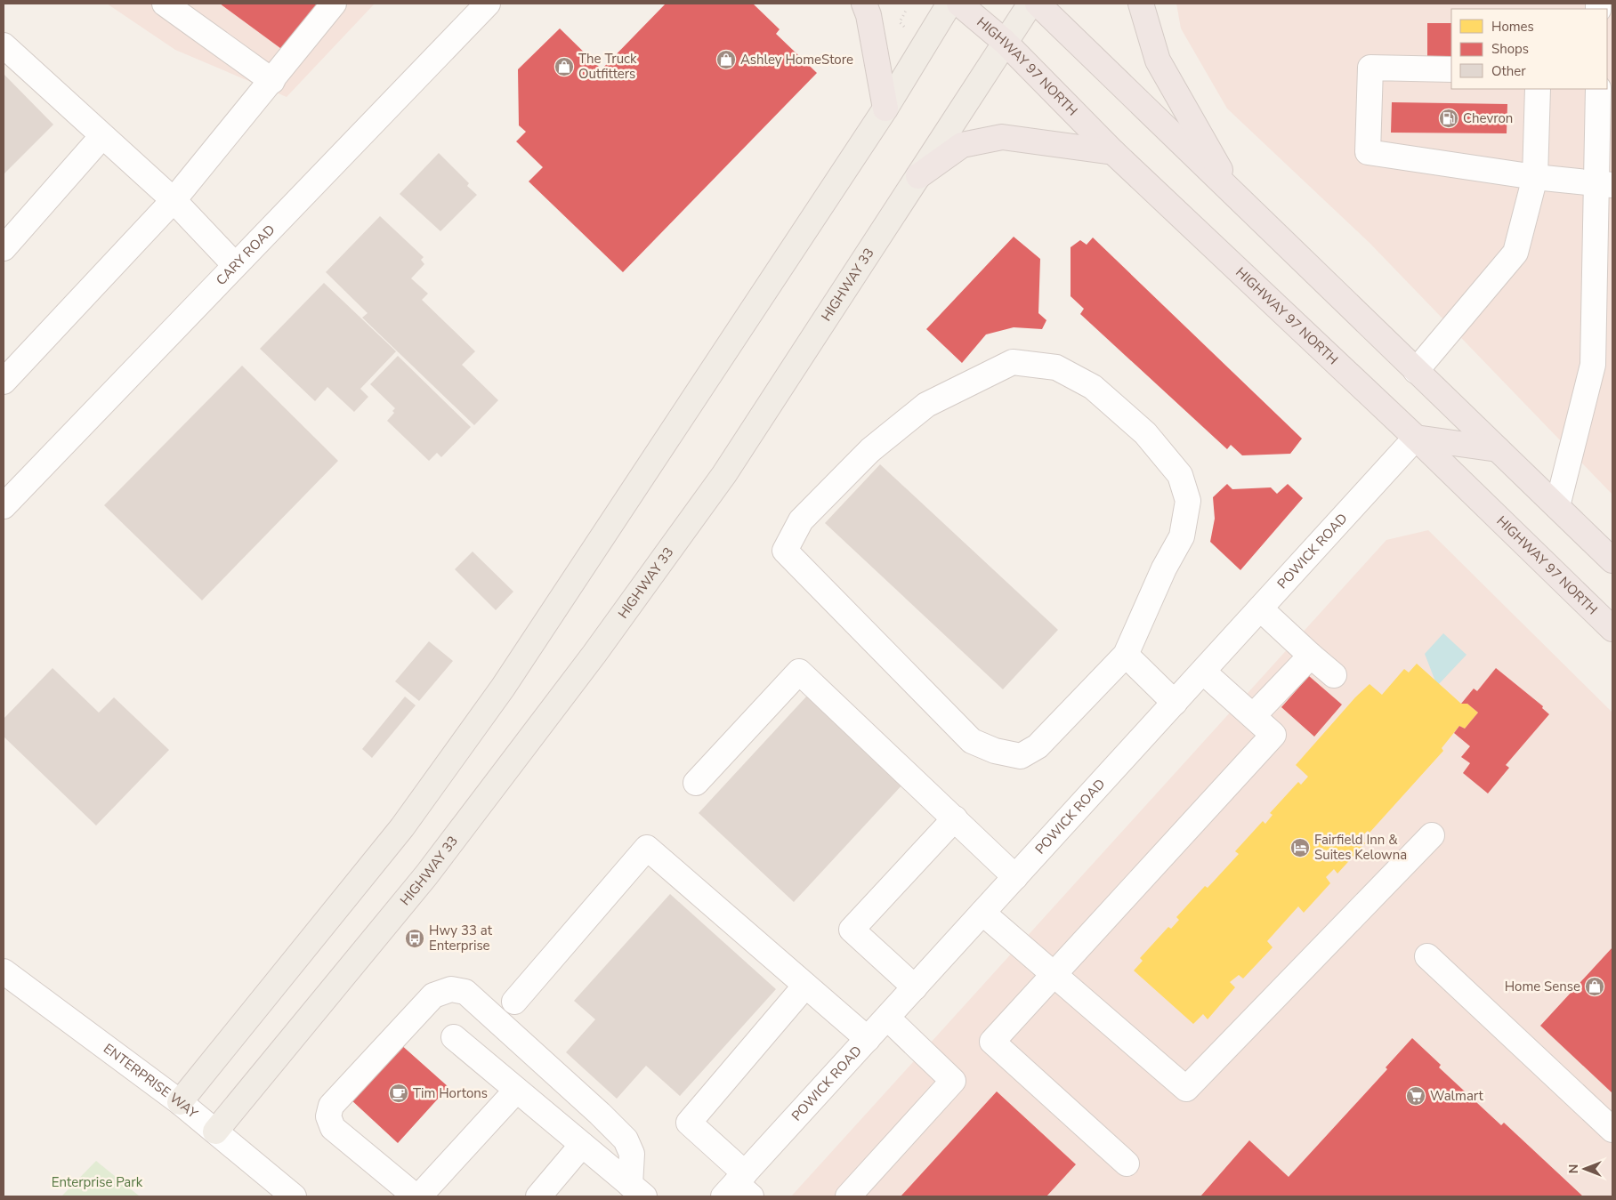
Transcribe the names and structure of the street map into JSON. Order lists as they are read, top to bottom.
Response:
{
  "streets": {
    "highway": ["HIGHWAY 97 NORTH"],
    "main road": ["HIGHWAY 33"],
    "street": ["CARY ROAD", "POWICK ROAD", "ENTERPRISE WAY"]
  },
  "crossings": [
    ["HIGHWAY 97 NORTH", "HIGHWAY 33"],
    ["HIGHWAY 97 NORTH", "POWICK ROAD"],
    ["HIGHWAY 33", "ENTERPRISE WAY"]
  ],
  "parks": ["Enterprise Park"],
  "places": {
    "shop": ["Ashley HomeStore", "The Truck Outfitters", "Home Sense"],
    "fuel station": ["Chevron"],
    "hotel": ["Fairfield Inn & Suites Kelowna"],
    "bus stop": ["Hwy 33 at Enterprise"],
    "cafe": ["Tim Hortons"],
    "supermarket": ["Walmart"]
  },
  "legend": ["Homes", "Shops", "Other"],
  "north": "left"
}
